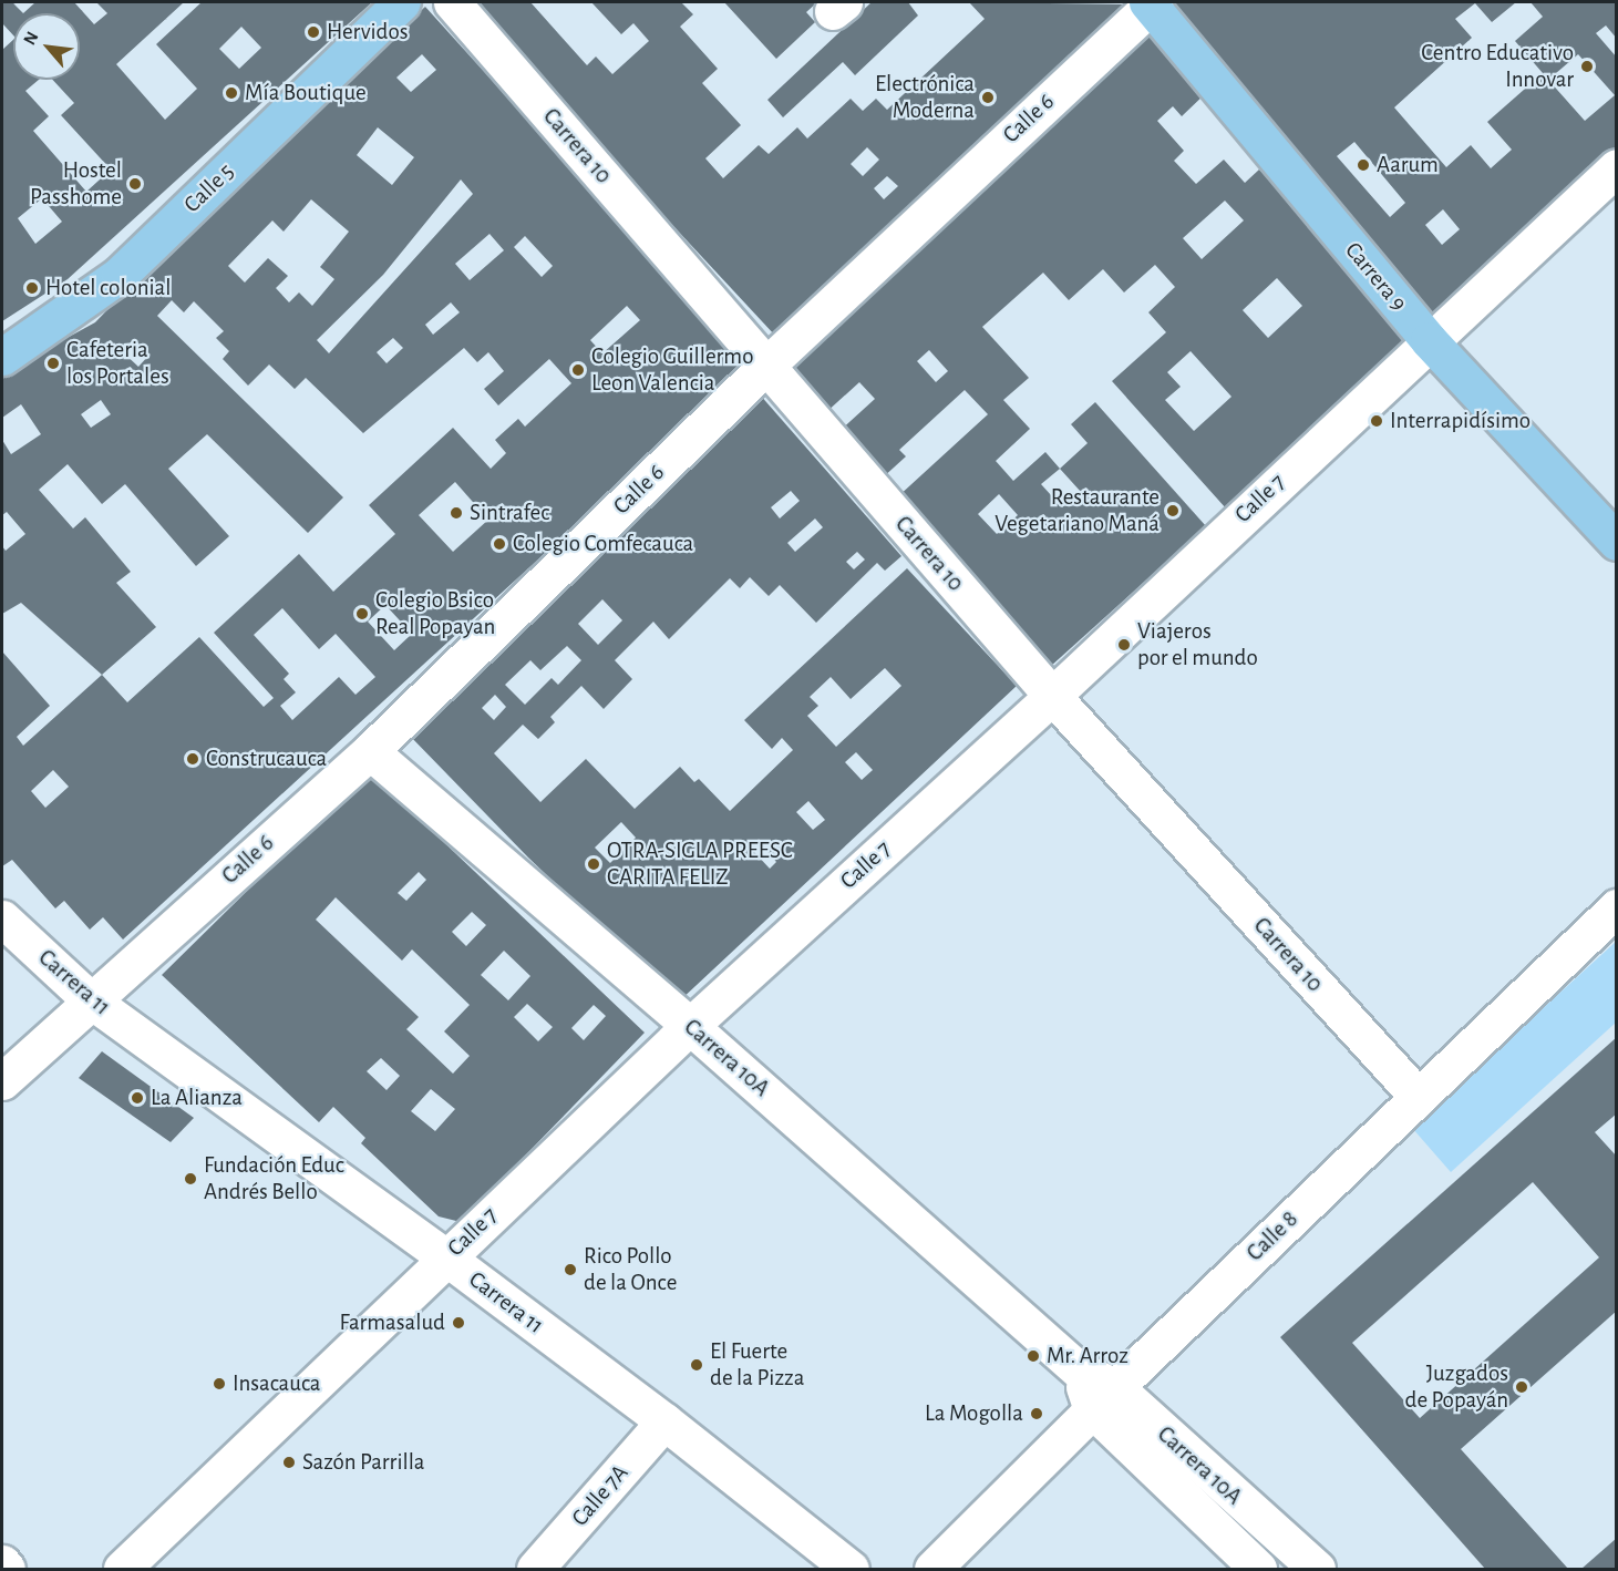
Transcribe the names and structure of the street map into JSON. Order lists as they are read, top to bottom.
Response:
{
  "streets": {
    "main road": ["Calle 5", "Carrera 9"],
    "street": [
      "Calle 6",
      "Carrera 10",
      "Calle 7",
      "Carrera 11",
      "Carrera 10A",
      "Calle 8",
      "Calle 7A"
    ]
  },
  "crossings": [
    ["Calle 6", "Carrera 10"],
    ["Calle 6", "Carrera 9"],
    ["Calle 6", "Carrera 11"],
    ["Calle 6", "Carrera 10A"],
    ["Carrera 10", "Calle 7"],
    ["Carrera 10", "Calle 8"],
    ["Carrera 9", "Calle 7"],
    ["Calle 7", "Carrera 11"],
    ["Calle 7", "Carrera 10A"],
    ["Carrera 11", "Calle 7A"],
    ["Carrera 10A", "Calle 8"]
  ],
  "places": [
    "Hervidos",
    "Centro Educativo Innovar",
    "Mía Boutique",
    "Electrónica Moderna",
    "Aarum",
    "Hostel Passhome",
    "Hotel colonial",
    "Cafeteria los Portales",
    "Colegio Guillermo Leon Valencia",
    "Interrapidísimo",
    "Restaurante Vegetariano Maná",
    "Sintrafec",
    "Colegio Comfecauca",
    "Colegio Bsico Real Popayan",
    "Viajeros por el mundo",
    "Construcauca",
    "OTRA-SIGLA PREESC CARITA FELIZ",
    "La Alianza",
    "Fundación Educ Andrés Bello",
    "Rico Pollo de la Once",
    "Farmasalud",
    "Mr. Arroz",
    "El Fuerte de la Pizza",
    "Insacauca",
    "Juzgados de Popayán",
    "La Mogolla",
    "Sazón Parrilla"
  ],
  "north": "top left"
}
